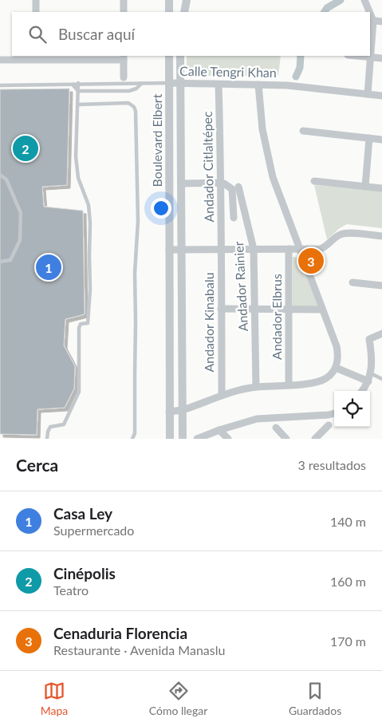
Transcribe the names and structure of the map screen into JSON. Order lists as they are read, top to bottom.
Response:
{
  "streets": {
    "street": [
      "Calle Tengri Khan",
      "Boulevard Elbert",
      "Andador Citlaltépec",
      "Andador Rainier",
      "Andador Elbrus",
      "Andador Kinabalu"
    ]
  },
  "crossings": [
    ["Calle Tengri Khan", "Boulevard Elbert"],
    ["Calle Tengri Khan", "Andador Citlaltépec"],
    ["Andador Citlaltépec", "Andador Kinabalu"]
  ],
  "page": {
    "search": "Buscar aquí",
    "pins": ["2", "3", "1"],
    "heading": ["Cerca", "3 resultados"],
    "list": [
      {
        "mark": "1",
        "name": "Casa Ley",
        "note": "Supermercado",
        "value": "140 m"
      },
      {
        "mark": "2",
        "name": "Cinépolis",
        "note": "Teatro",
        "value": "160 m"
      },
      {
        "mark": "3",
        "name": "Cenaduria Florencia",
        "note": "Restaurante · Avenida Manaslu",
        "value": "170 m"
      }
    ],
    "nav": ["Mapa", "Cómo llegar", "Guardados"]
  }
}
